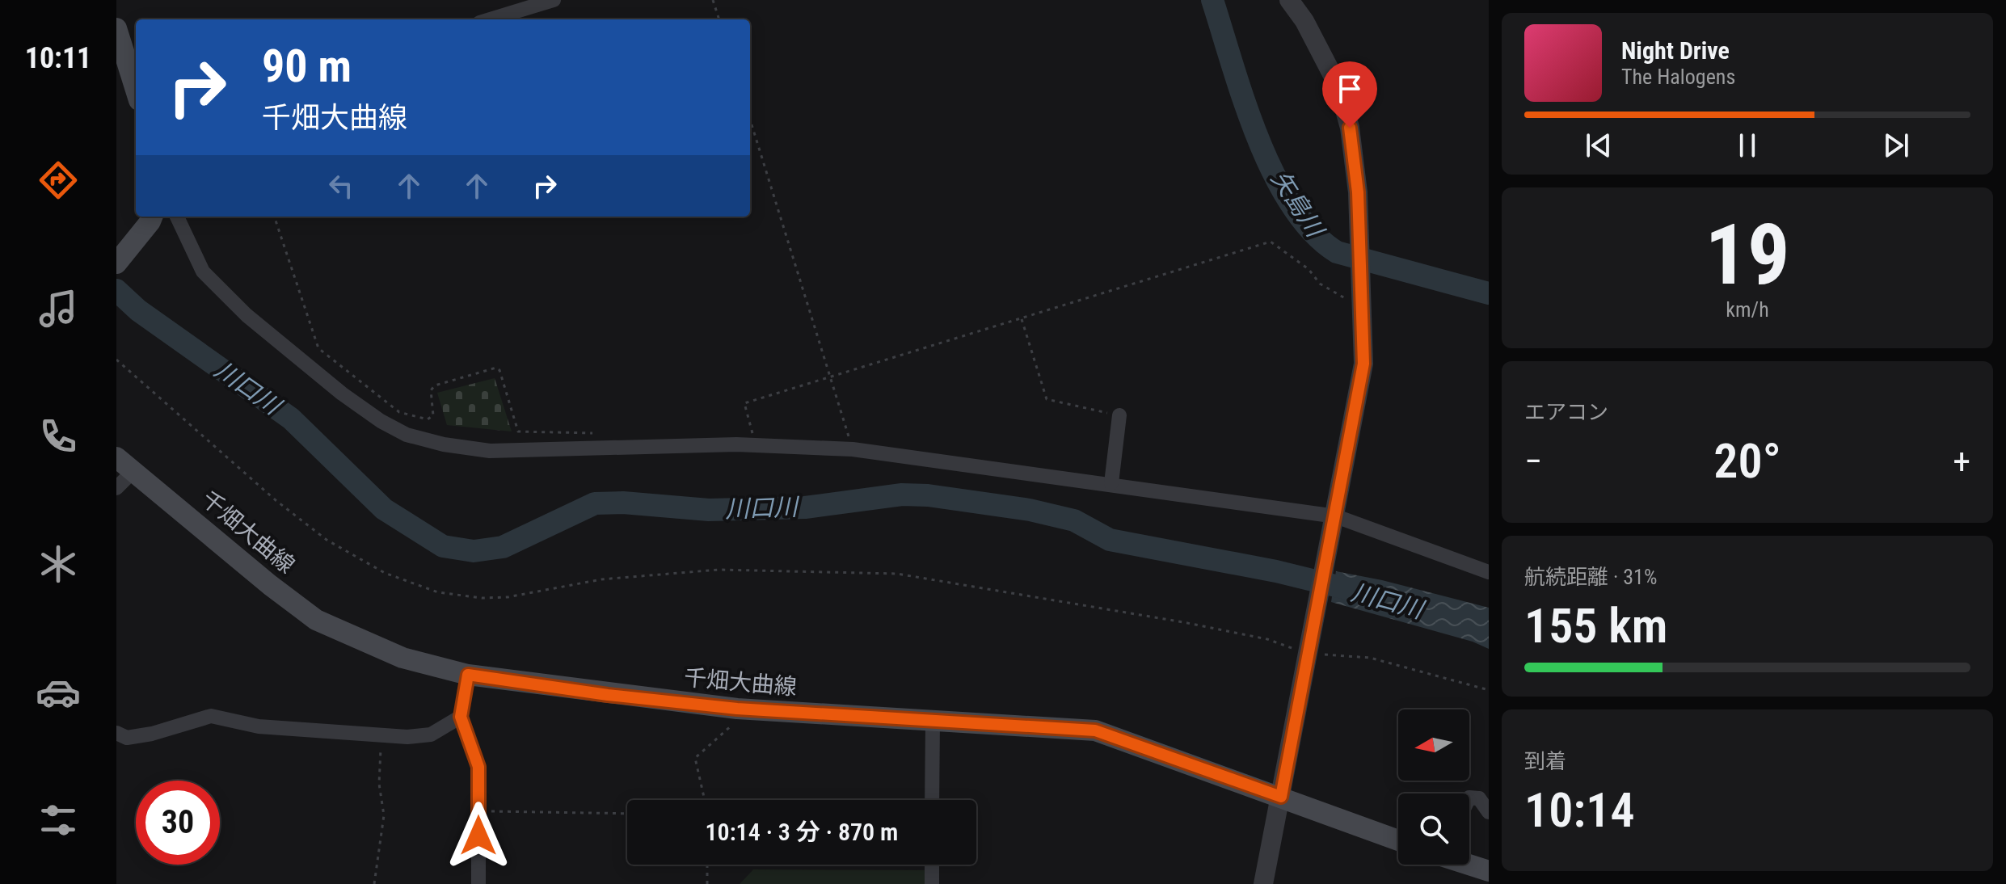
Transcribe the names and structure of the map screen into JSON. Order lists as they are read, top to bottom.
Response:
{
  "streets": {
    "main road": ["千畑大曲線"]
  },
  "water": ["矢島川", "川口川"],
  "north": "left",
  "page": {
    "tabs": "10:11",
    "turn": ["90 m", "千畑大曲線"],
    "song": ["Night Drive", "The Halogens"],
    "tile": [
      ["19", "km/h"],
      "エアコン",
      ["航続距離 · 31%", "155 km"],
      ["到着", "10:14"]
    ],
    "heat": ["−", "20°", "+"],
    "limit": "30",
    "trip": "10:14 · 3 分 · 870 m"
  }
}
